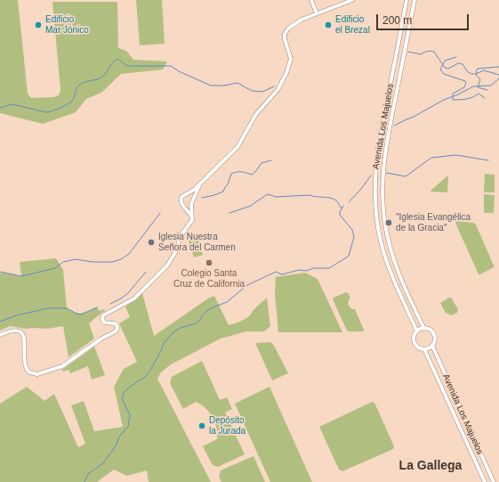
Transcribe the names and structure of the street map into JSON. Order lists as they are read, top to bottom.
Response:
{
  "streets": {
    "street": ["Avenida Los Majuelos"]
  },
  "districts": ["La Gallega"],
  "places": [
    "Edificio Mar Jónico",
    "Edificio el Brezal",
    "\"Iglesia Evangélica de la Gracia\"",
    "Iglesia Nuestra Señora del Carmen",
    "Colegio Santa Cruz de California",
    "Depósito la Jurada"
  ],
  "scale_bar": "200 m"
}
